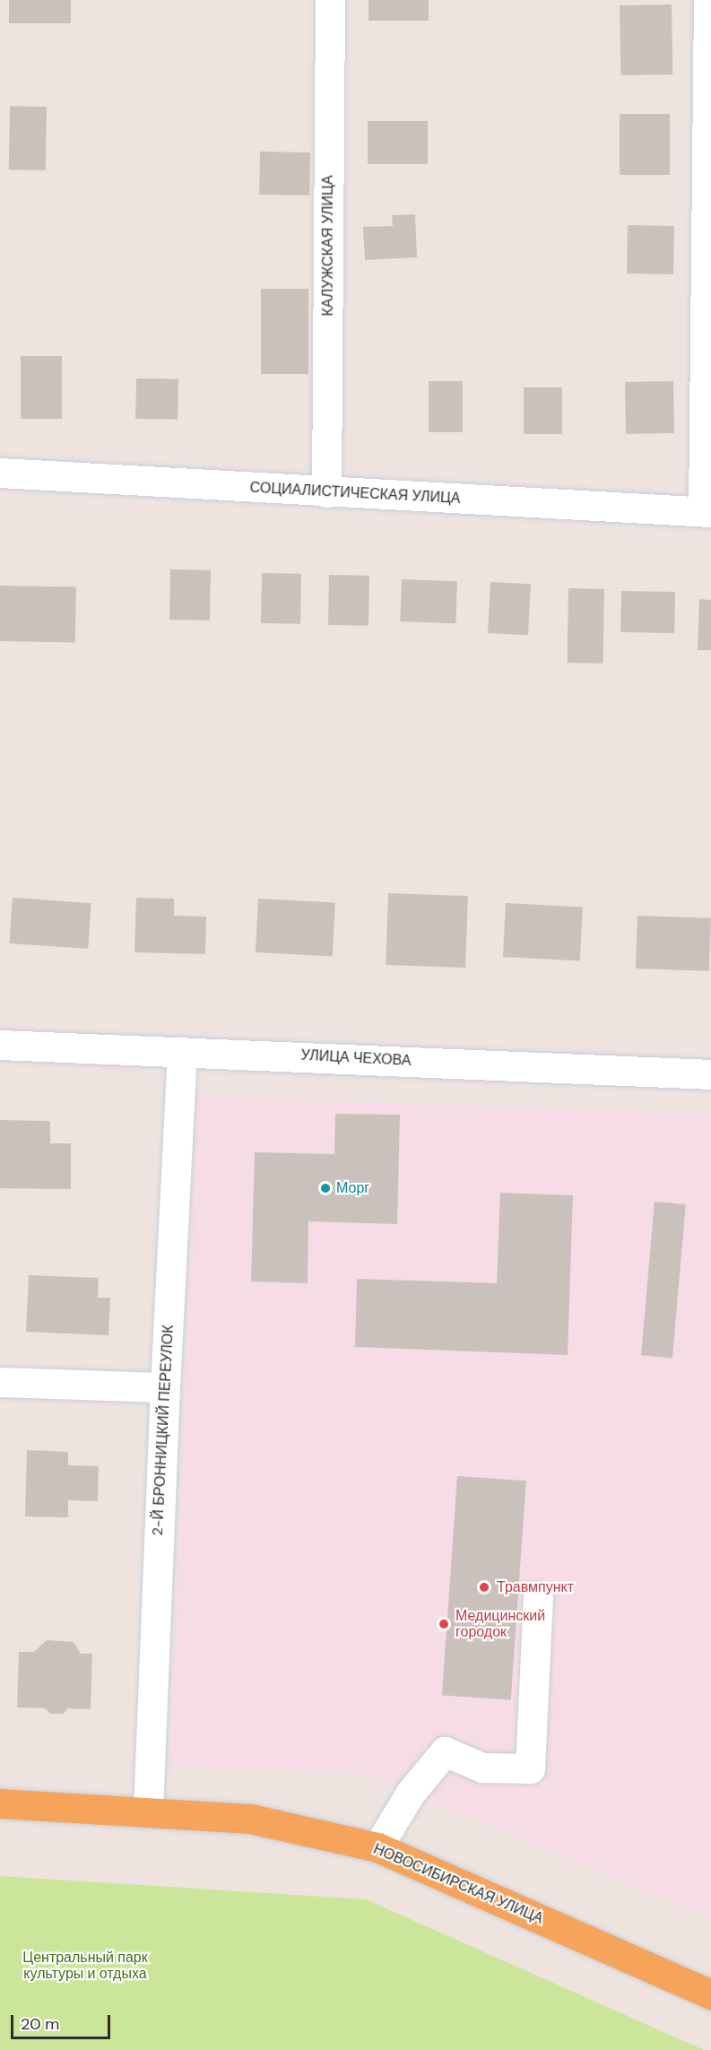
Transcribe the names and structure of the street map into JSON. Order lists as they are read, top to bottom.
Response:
{
  "streets": {
    "main road": ["НОВОСИБИРСКАЯ УЛИЦА"],
    "street": [
      "КАЛУЖСКАЯ УЛИЦА",
      "СОЦИАЛИСТИЧЕСКАЯ УЛИЦА",
      "УЛИЦА ЧЕХОВА",
      "2-Й БРОННИЦКИЙ ПЕРЕУЛОК"
    ]
  },
  "crossings": [
    ["КАЛУЖСКАЯ УЛИЦА", "СОЦИАЛИСТИЧЕСКАЯ УЛИЦА"],
    ["УЛИЦА ЧЕХОВА", "2-Й БРОННИЦКИЙ ПЕРЕУЛОК"],
    ["2-Й БРОННИЦКИЙ ПЕРЕУЛОК", "НОВОСИБИРСКАЯ УЛИЦА"]
  ],
  "parks": ["Центральный парк культуры и отдыха"],
  "places": ["Морг", "Травмпункт", "Медицинский городок"],
  "scale_bar": "20 m"
}
